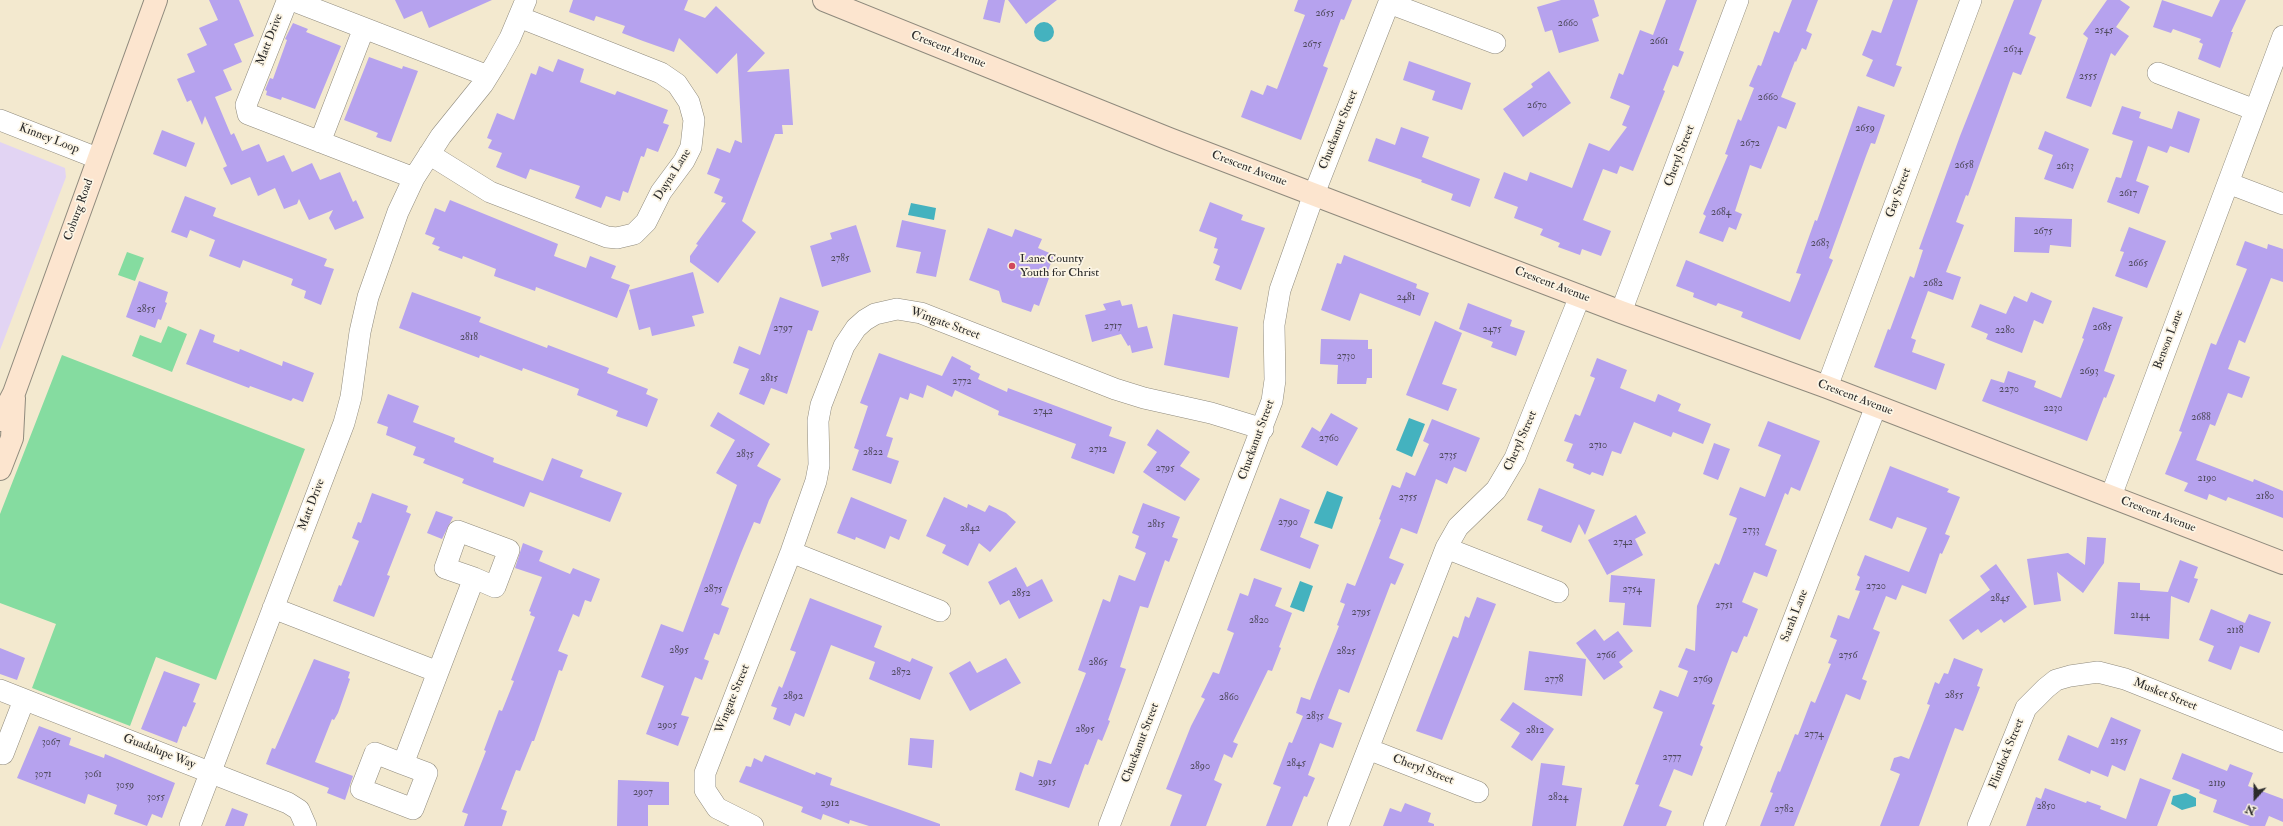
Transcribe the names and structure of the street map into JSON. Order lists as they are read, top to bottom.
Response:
{
  "streets": {
    "street": [
      "Matt Drive",
      "Crescent Avenue",
      "Chuckanut Street",
      "Kinney Loop",
      "Cheryl Street",
      "Dayna Lane",
      "Gay Street",
      "Coburg Road",
      "Wingate Street",
      "Benson Lane",
      "Sarah Lane",
      "Musket Street",
      "Guadalupe Way",
      "Flintlock Street"
    ]
  },
  "crossings": [
    ["Matt Drive", "Dayna Lane"],
    ["Matt Drive", "Guadalupe Way"],
    ["Crescent Avenue", "Chuckanut Street"],
    ["Crescent Avenue", "Cheryl Street"],
    ["Crescent Avenue", "Gay Street"],
    ["Crescent Avenue", "Benson Lane"],
    ["Crescent Avenue", "Sarah Lane"],
    ["Chuckanut Street", "Wingate Street"],
    ["Kinney Loop", "Coburg Road"],
    ["Musket Street", "Flintlock Street"]
  ],
  "places": ["Lane County Youth for Christ"],
  "house_numbers": [
    "2655",
    "2660",
    "2545",
    "2661",
    "2675",
    "2634",
    "2555",
    "2660",
    "2670",
    "2659",
    "2672",
    "2658",
    "2613",
    "2617",
    "2684",
    "2675",
    "2683",
    "2785",
    "2665",
    "2682",
    "2481",
    "2855",
    "2717",
    "2685",
    "2797",
    "2475",
    "2280",
    "2818",
    "2730",
    "2693",
    "2815",
    "2772",
    "2270",
    "2230",
    "2742",
    "2688",
    "2760",
    "2710",
    "2712",
    "2822",
    "2835",
    "2735",
    "2795",
    "2190",
    "2180",
    "2755",
    "2790",
    "2815",
    "2842",
    "2733",
    "2742",
    "2720",
    "2875",
    "2754",
    "2852",
    "2845",
    "2751",
    "2795",
    "2144",
    "2820",
    "2118",
    "2895",
    "2825",
    "2766",
    "2756",
    "2865",
    "2872",
    "2778",
    "2769",
    "2855",
    "2892",
    "2860",
    "2835",
    "2905",
    "2895",
    "2812",
    "2774",
    "2155",
    "3067",
    "2777",
    "2845",
    "2890",
    "3071",
    "3061",
    "2915",
    "2119",
    "3059",
    "2907",
    "3055",
    "2824",
    "2912",
    "2850",
    "2782"
  ],
  "north": "bottom"
}
